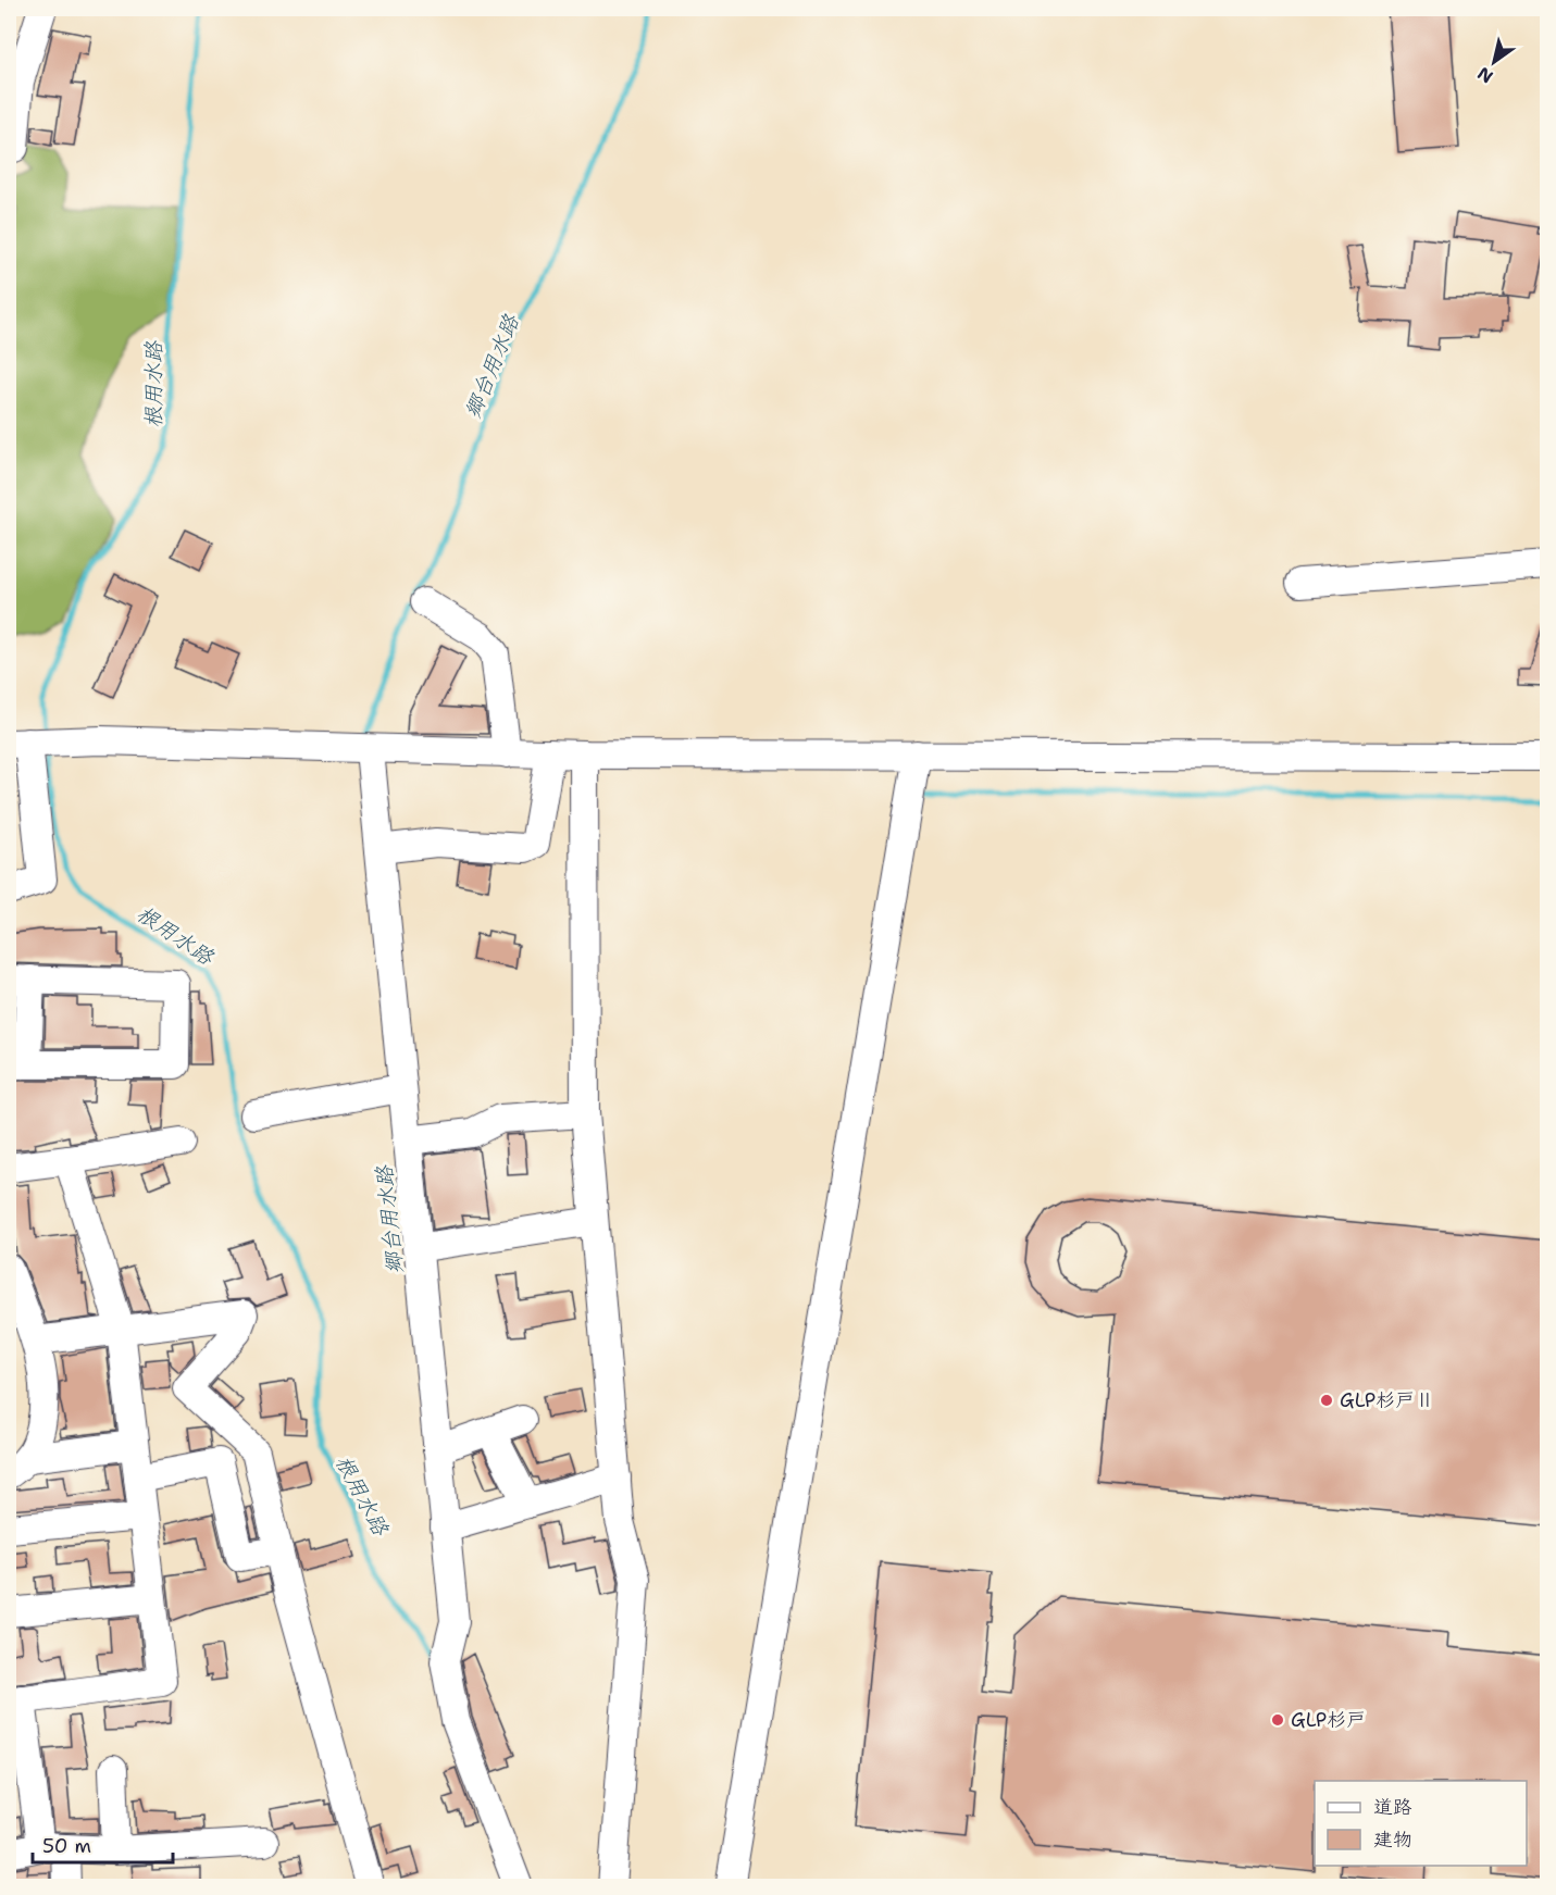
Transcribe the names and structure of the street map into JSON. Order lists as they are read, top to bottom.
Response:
{
  "water": ["郷台用水路", "根用水路"],
  "places": ["GLP杉戸Ⅱ", "GLP杉戸"],
  "legend": ["道路", "建物"],
  "scale_bar": "50 m",
  "north": "bottom left"
}
